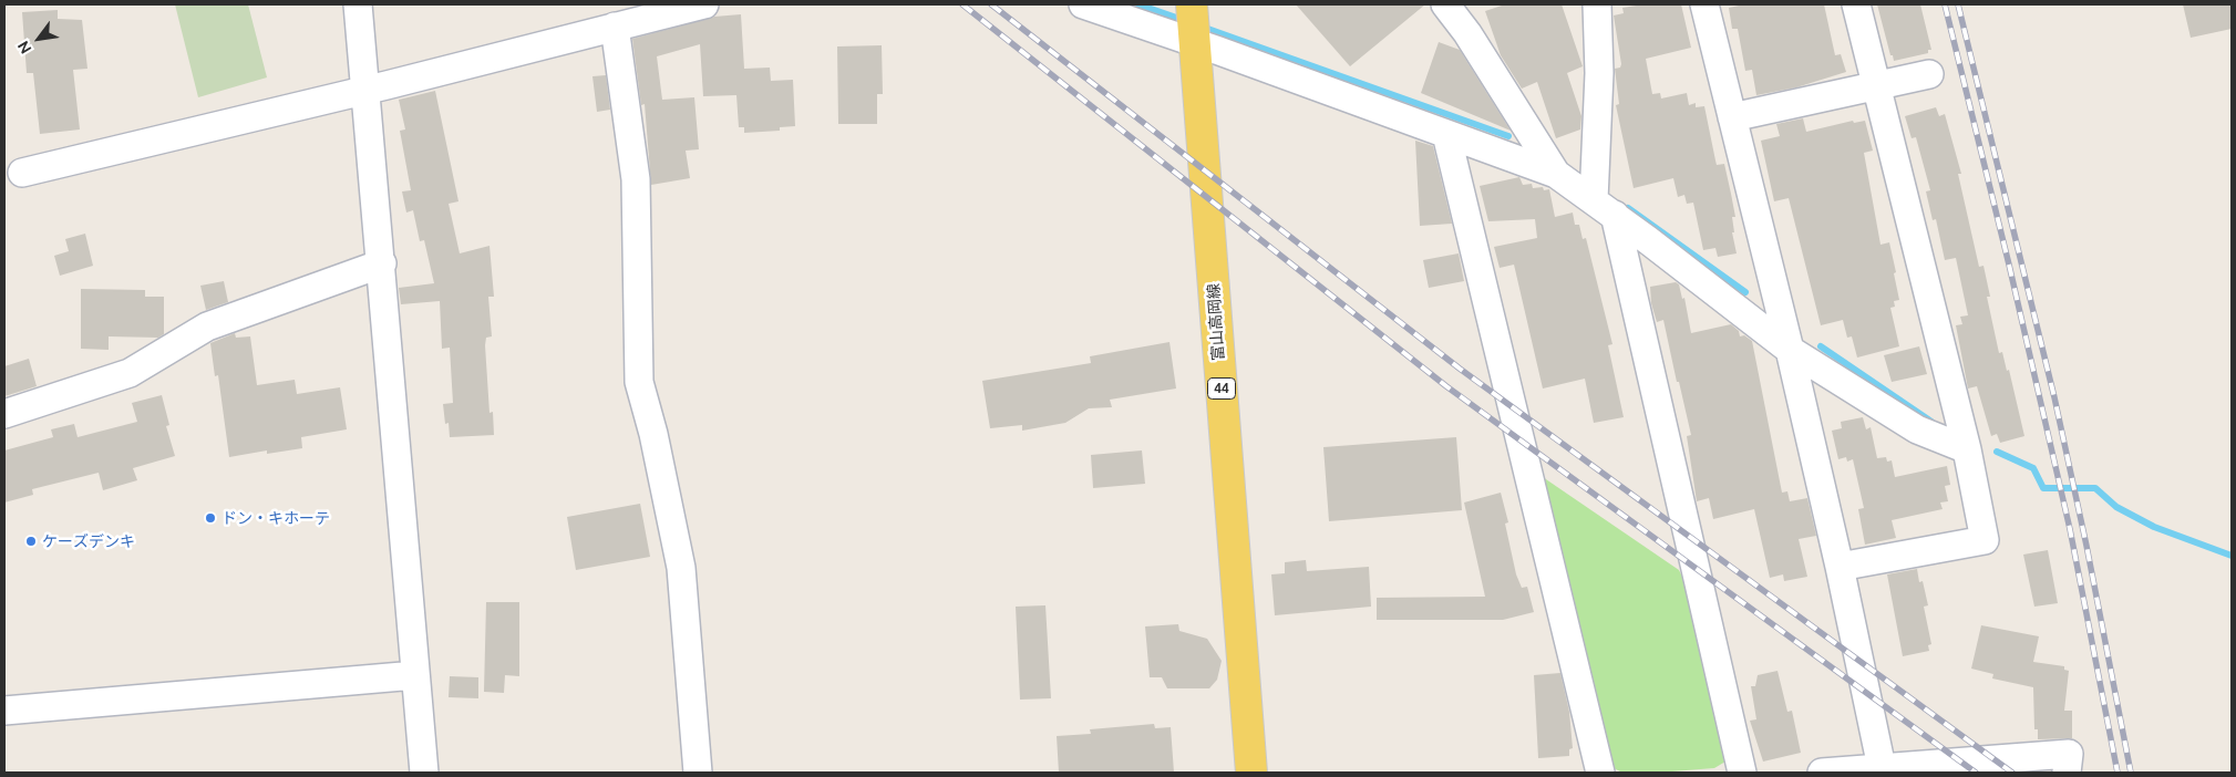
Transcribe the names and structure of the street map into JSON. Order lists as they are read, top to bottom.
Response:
{
  "streets": {
    "main road": ["富山高岡線", "44"]
  },
  "places": ["ドン・キホーテ", "ケーズデンキ"],
  "north": "bottom left"
}
